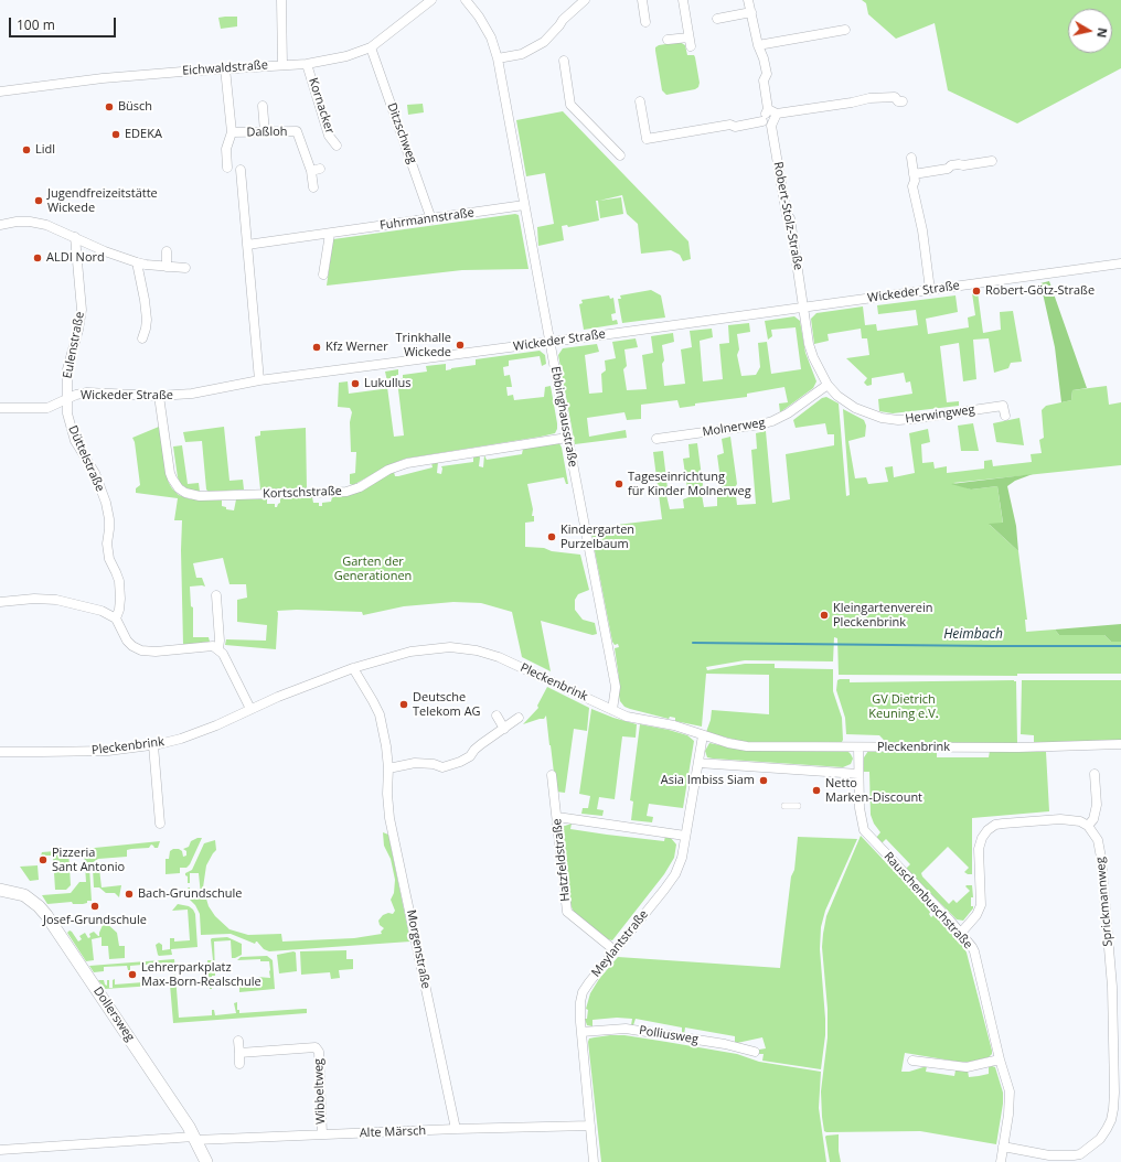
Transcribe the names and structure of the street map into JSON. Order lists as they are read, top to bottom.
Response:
{
  "streets": {
    "main road": ["Dollersweg"],
    "street": [
      "Eichwaldstraße",
      "Kornacker",
      "Daßloh",
      "Ditzschweg",
      "Robert-Stolz-Straße",
      "Fuhrmannstraße",
      "Wickeder Straße",
      "Eulenstraße",
      "Herwingweg",
      "Ebbinghausstraße",
      "Molnerweg",
      "Düttelstraße",
      "Kortschstraße",
      "Pleckenbrink",
      "Hatzfeldstraße",
      "Rauschenbuschstraße",
      "Sprickmannweg",
      "Meylantstraße",
      "Morgenstraße",
      "Polliusweg",
      "Wibbeltweg",
      "Alte Märsch"
    ]
  },
  "crossings": [
    ["Eichwaldstraße", "Kornacker"],
    ["Eichwaldstraße", "Daßloh"],
    ["Eichwaldstraße", "Ditzschweg"],
    ["Ditzschweg", "Fuhrmannstraße"],
    ["Robert-Stolz-Straße", "Wickeder Straße"],
    ["Robert-Stolz-Straße", "Herwingweg"],
    ["Fuhrmannstraße", "Ebbinghausstraße"],
    ["Wickeder Straße", "Eulenstraße"],
    ["Wickeder Straße", "Herwingweg"],
    ["Wickeder Straße", "Ebbinghausstraße"],
    ["Wickeder Straße", "Düttelstraße"],
    ["Wickeder Straße", "Kortschstraße"],
    ["Eulenstraße", "Düttelstraße"],
    ["Herwingweg", "Molnerweg"],
    ["Ebbinghausstraße", "Kortschstraße"],
    ["Ebbinghausstraße", "Pleckenbrink"],
    ["Pleckenbrink", "Rauschenbuschstraße"],
    ["Pleckenbrink", "Meylantstraße"],
    ["Pleckenbrink", "Morgenstraße"],
    ["Hatzfeldstraße", "Meylantstraße"],
    ["Rauschenbuschstraße", "Sprickmannweg"],
    ["Meylantstraße", "Polliusweg"],
    ["Meylantstraße", "Alte Märsch"],
    ["Morgenstraße", "Alte Märsch"],
    ["Dollersweg", "Alte Märsch"],
    ["Wibbeltweg", "Alte Märsch"]
  ],
  "water": ["Heimbach"],
  "parks": ["Garten der Generationen", "GV Dietrich Keuning e.V."],
  "places": [
    "Büsch",
    "EDEKA",
    "Lidl",
    "Jugendfreizeitstätte Wickede",
    "ALDI Nord",
    "Robert-Götz-Straße",
    "Trinkhalle Wickede",
    "Kfz Werner",
    "Lukullus",
    "Tageseinrichtung für Kinder Molnerweg",
    "Kindergarten Purzelbaum",
    "Kleingartenverein Pleckenbrink",
    "Deutsche Telekom AG",
    "Asia Imbiss Siam",
    "Netto Marken-Discount",
    "Pizzeria Sant Antonio",
    "Bach-Grundschule",
    "Josef-Grundschule",
    "Lehrerparkplatz Max-Born-Realschule"
  ],
  "scale_bar": "100 m",
  "north": "right"
}
